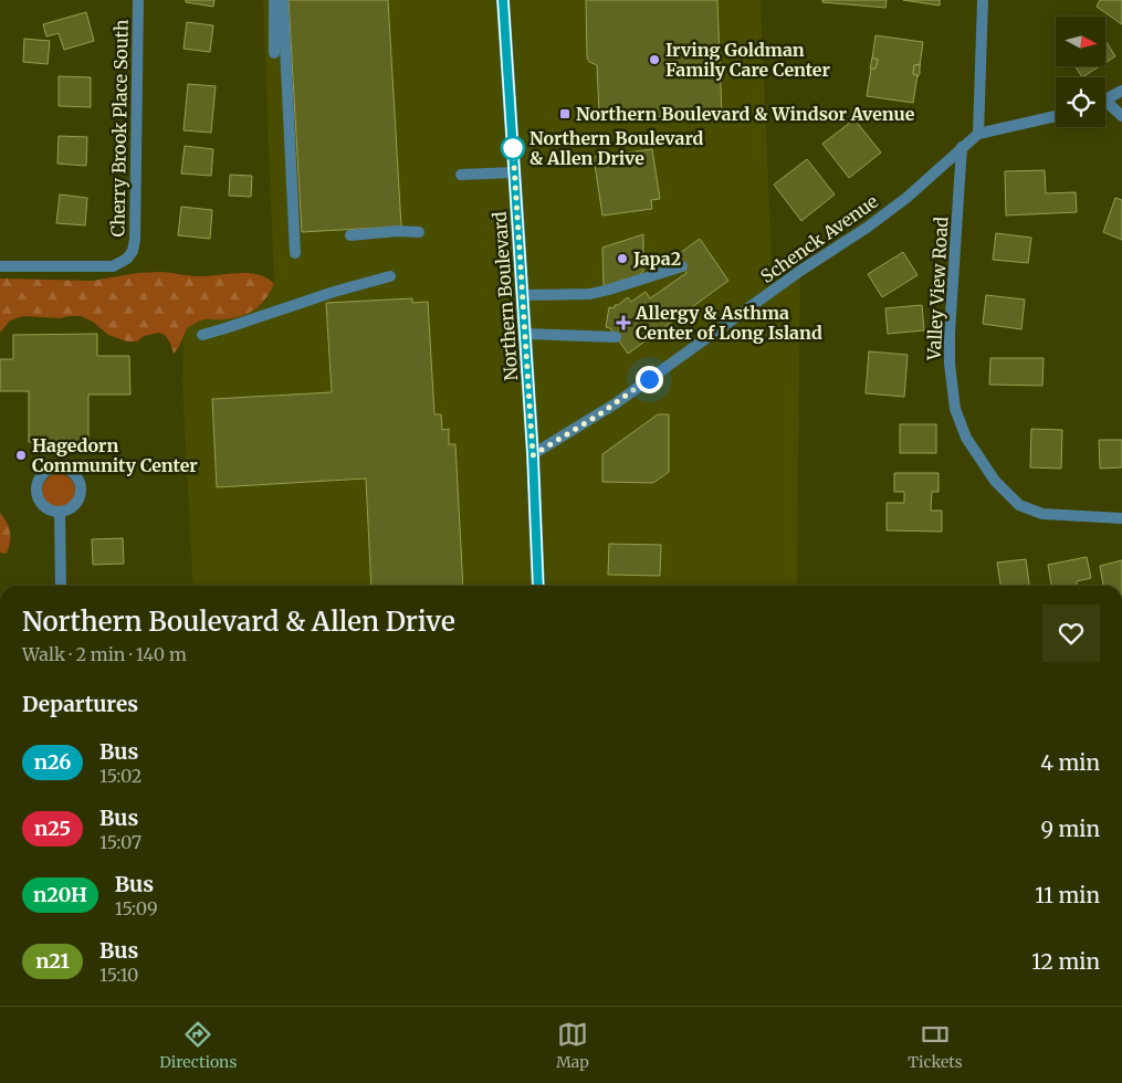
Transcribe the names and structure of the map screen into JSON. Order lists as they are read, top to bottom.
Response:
{
  "streets": {
    "main road": ["Northern Boulevard"],
    "street": ["Cherry Brook Place South", "Schenck Avenue", "Valley View Road"]
  },
  "crossings": [
    ["Schenck Avenue", "Valley View Road"],
    ["Schenck Avenue", "Northern Boulevard"]
  ],
  "places": {
    "other": [
      "Irving Goldman Family Care Center",
      "Northern Boulevard & Allen Drive",
      "Japa2",
      "Hagedorn Community Center"
    ],
    "transit": ["Northern Boulevard & Windsor Avenue"],
    "health": ["Allergy & Asthma Center of Long Island"]
  },
  "lines": ["bus line n26"],
  "north": "right",
  "page": {
    "heading": [
      ["Northern Boulevard & Allen Drive", "Walk · 2 min · 140 m"],
      "Departures"
    ],
    "list": [
      {
        "mark": "n26",
        "name": "Bus",
        "note": "15:02",
        "value": "4 min"
      },
      {
        "mark": "n25",
        "name": "Bus",
        "note": "15:07",
        "value": "9 min"
      },
      {
        "mark": "n20H",
        "name": "Bus",
        "note": "15:09",
        "value": "11 min"
      },
      {
        "mark": "n21",
        "name": "Bus",
        "note": "15:10",
        "value": "12 min"
      }
    ],
    "tabs": ["Directions", "Map", "Tickets"]
  }
}
